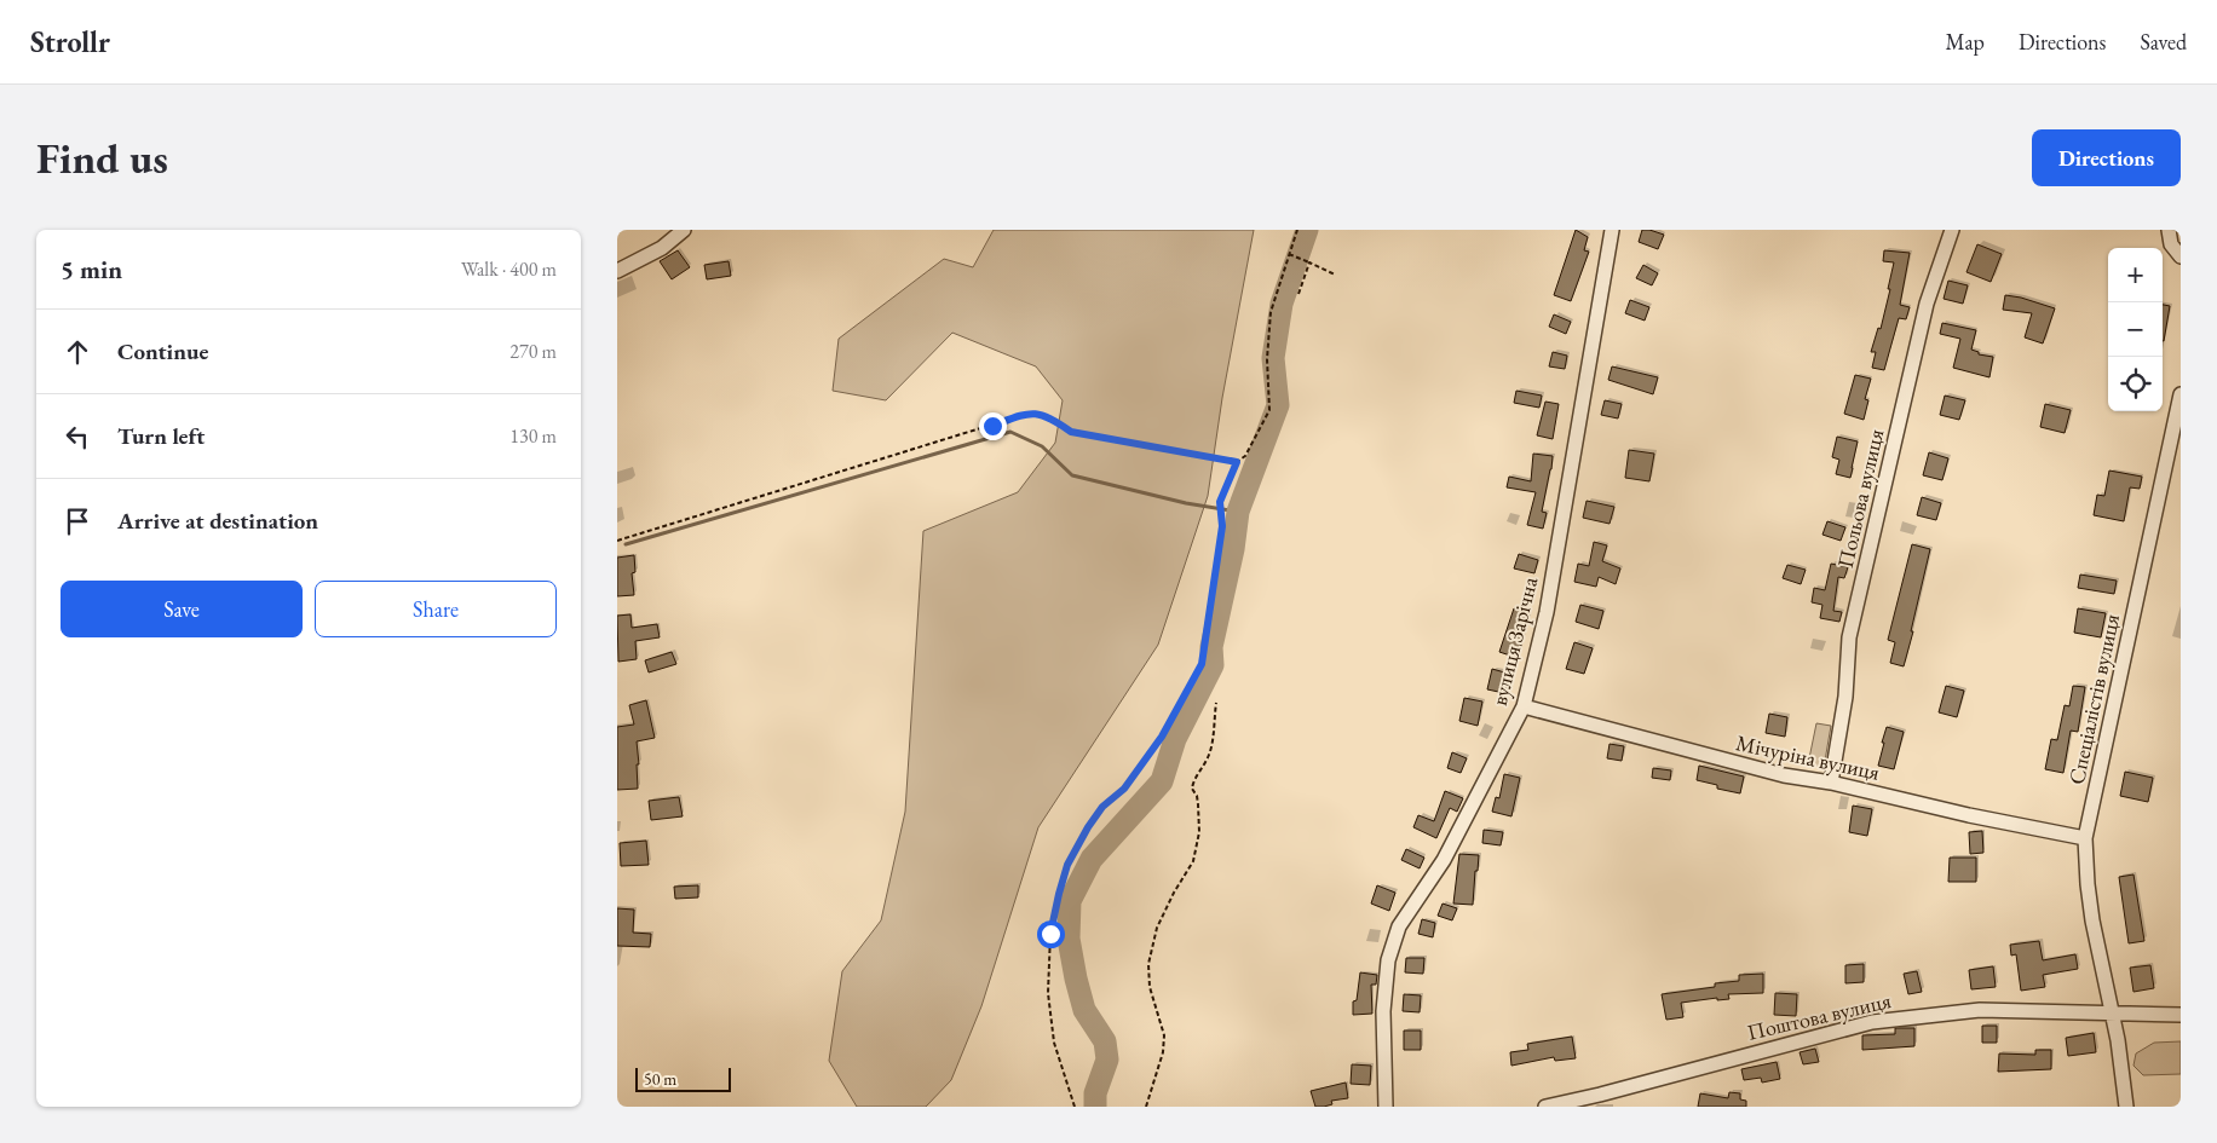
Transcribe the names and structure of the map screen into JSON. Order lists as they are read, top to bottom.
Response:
{
  "streets": {
    "street": [
      "Польова вулиця",
      "вулиця Зарічна",
      "Спеціалістів вулиця",
      "Мічуріна вулиця",
      "Поштова вулиця"
    ]
  },
  "crossings": [
    ["Польова вулиця", "Мічуріна вулиця"],
    ["вулиця Зарічна", "Мічуріна вулиця"],
    ["Спеціалістів вулиця", "Мічуріна вулиця"],
    ["Спеціалістів вулиця", "Поштова вулиця"]
  ],
  "scale_bar": "50 m",
  "page": {
    "header": "Strollr",
    "nav": ["Map", "Directions", "Saved"],
    "buttons": [
      "Directions",
      ["Save", "Share"]
    ],
    "title": "Find us",
    "heading": ["5 min", "Walk · 400 m"],
    "map_buttons": ["+", "−"],
    "list": [
      ["Continue", "270 m"],
      ["Turn left", "130 m"],
      "Arrive at destination"
    ],
    "scale": "50 m"
  }
}
